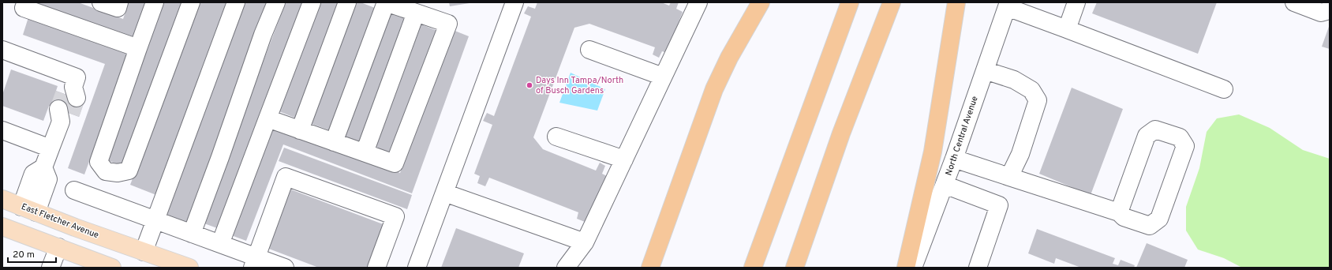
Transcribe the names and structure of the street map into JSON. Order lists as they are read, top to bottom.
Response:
{
  "streets": {
    "main road": ["East Fletcher Avenue"],
    "street": ["North Central Avenue"]
  },
  "places": ["Days Inn Tampa/North of Busch Gardens"],
  "scale_bar": "20 m"
}
